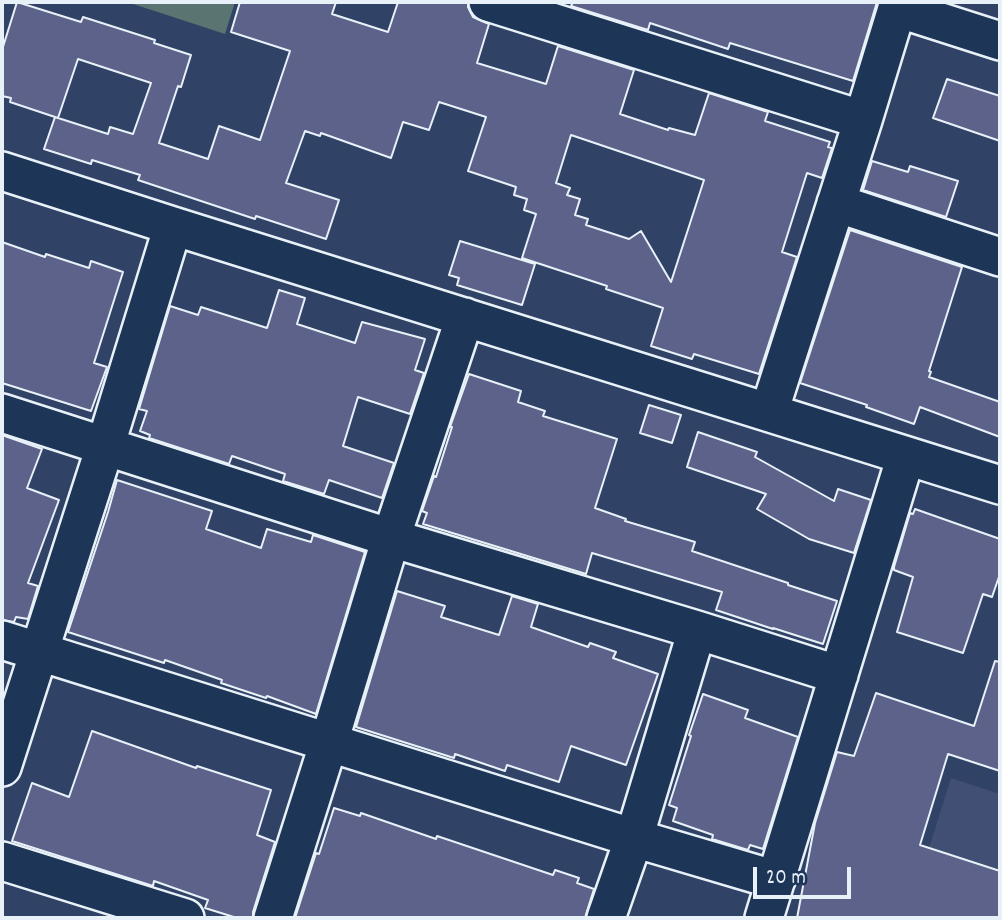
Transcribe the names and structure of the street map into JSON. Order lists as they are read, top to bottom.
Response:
{
  "scale_bar": "20 m"
}
